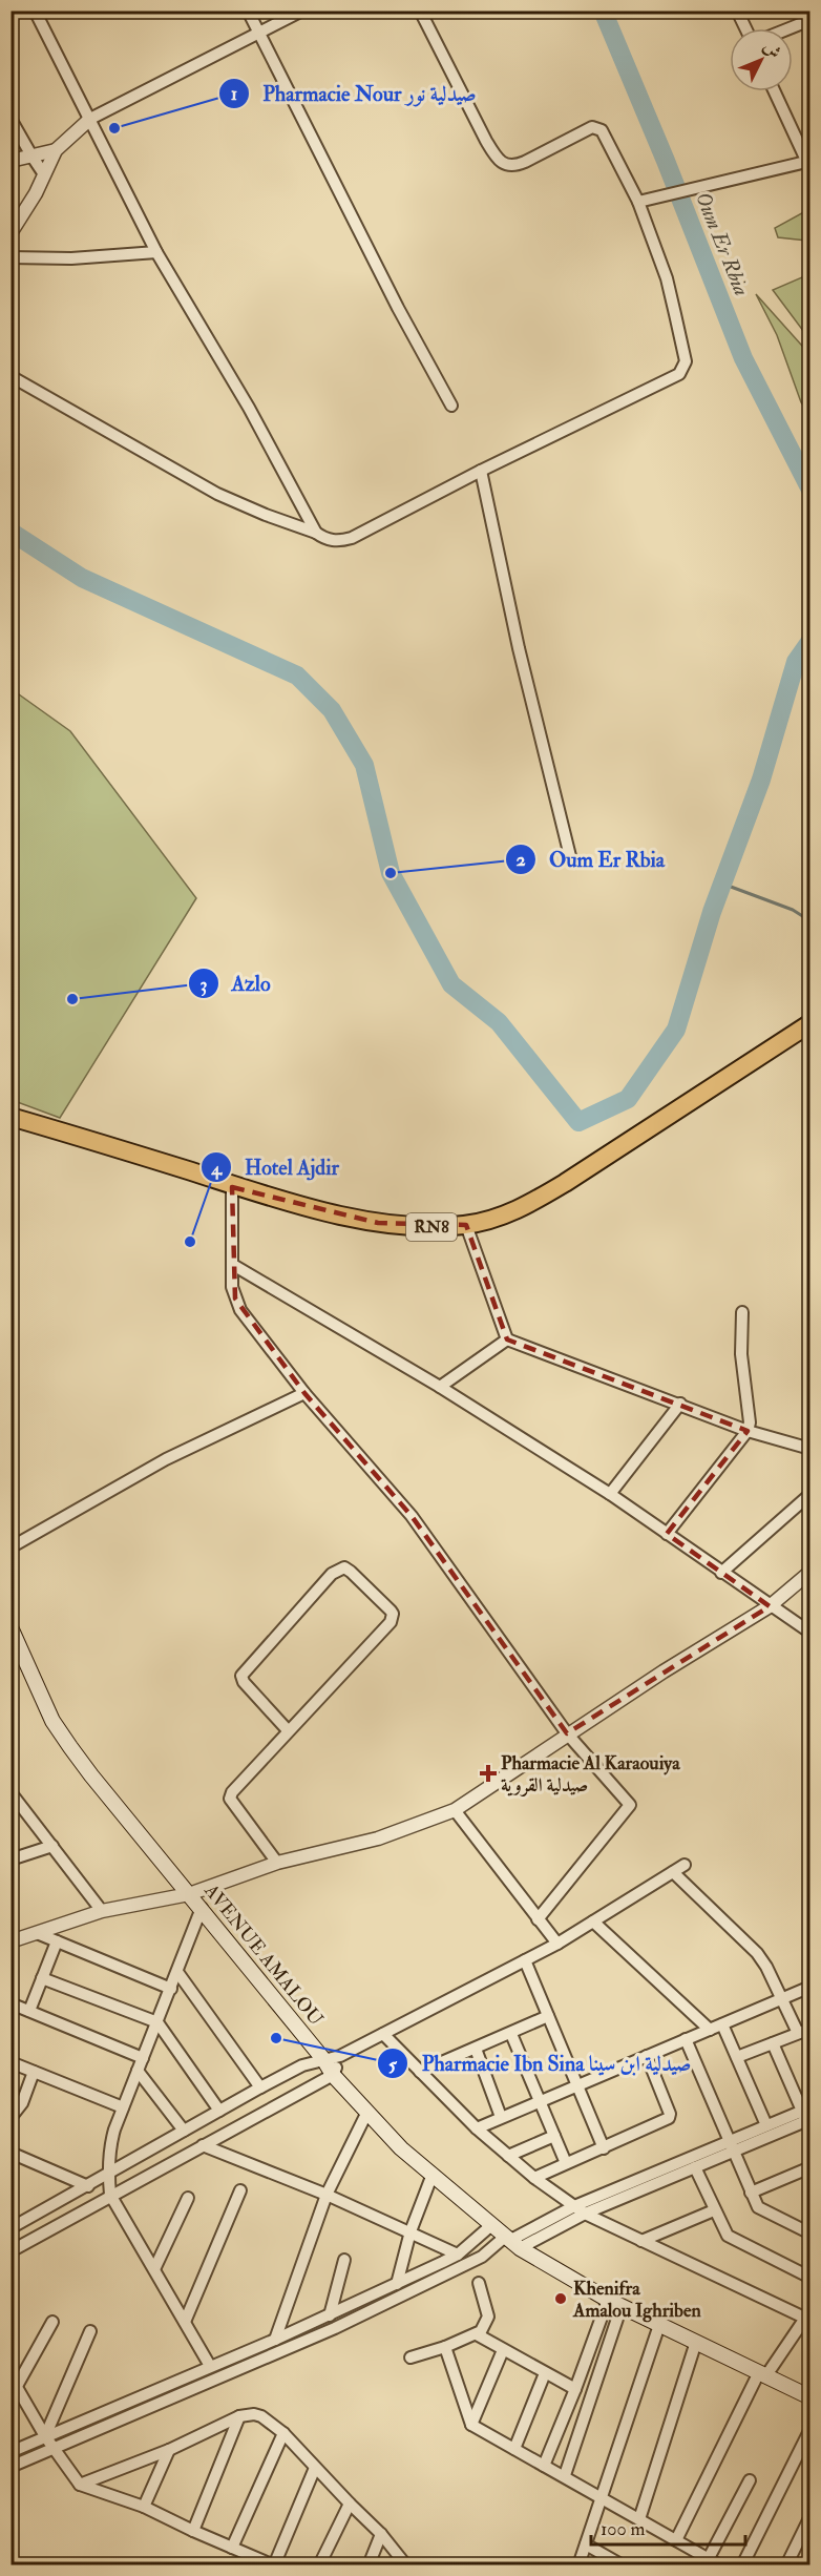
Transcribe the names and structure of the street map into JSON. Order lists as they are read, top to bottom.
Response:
{
  "streets": {
    "main road": ["RN8", "AVENUE AMALOU"]
  },
  "water": ["Oum Er Rbia"],
  "places": {
    "other": [
      "Pharmacie Nour صيدلية نور",
      "Oum Er Rbia",
      "Azlo",
      "Hotel Ajdir",
      "Pharmacie Ibn Sina صيدلية ابن سينا",
      "Khenifra Amalou Ighriben"
    ],
    "health": ["Pharmacie Al Karaouiya صيدلية القروية"]
  },
  "scale_bar": "100 m",
  "north": "top right"
}
